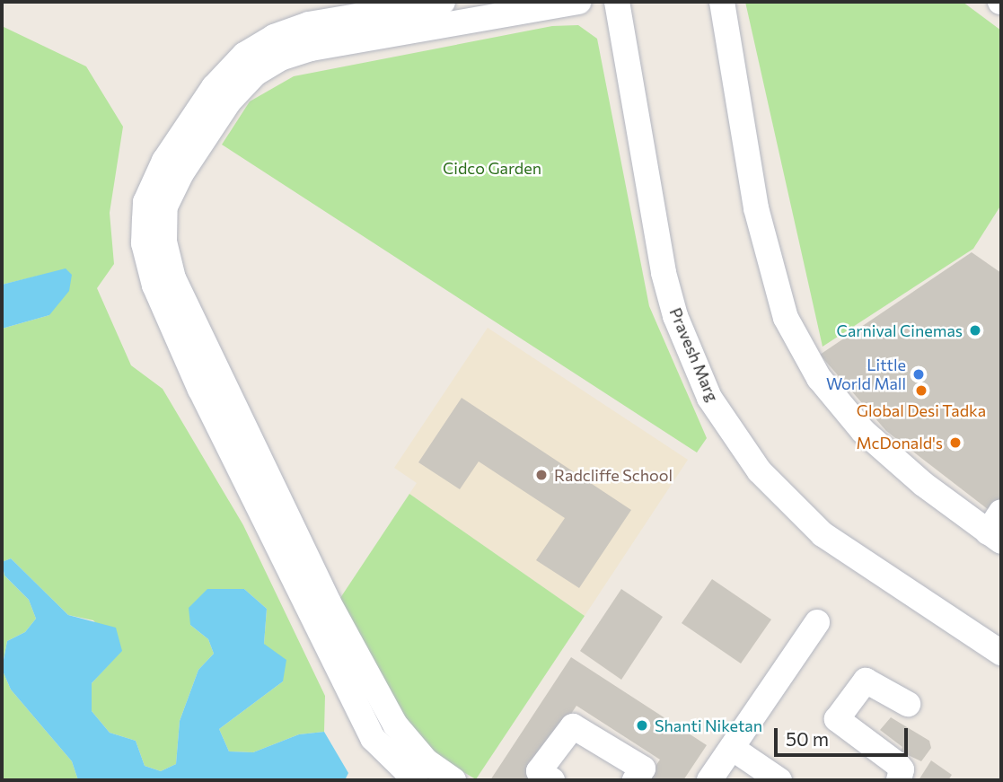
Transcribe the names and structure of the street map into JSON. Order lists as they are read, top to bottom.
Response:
{
  "streets": {
    "street": ["Pravesh Marg"]
  },
  "parks": ["Cidco Garden"],
  "places": [
    "Carnival Cinemas",
    "Little World Mall",
    "Global Desi Tadka",
    "McDonald's",
    "Radcliffe School",
    "Shanti Niketan"
  ],
  "scale_bar": "50 m"
}
